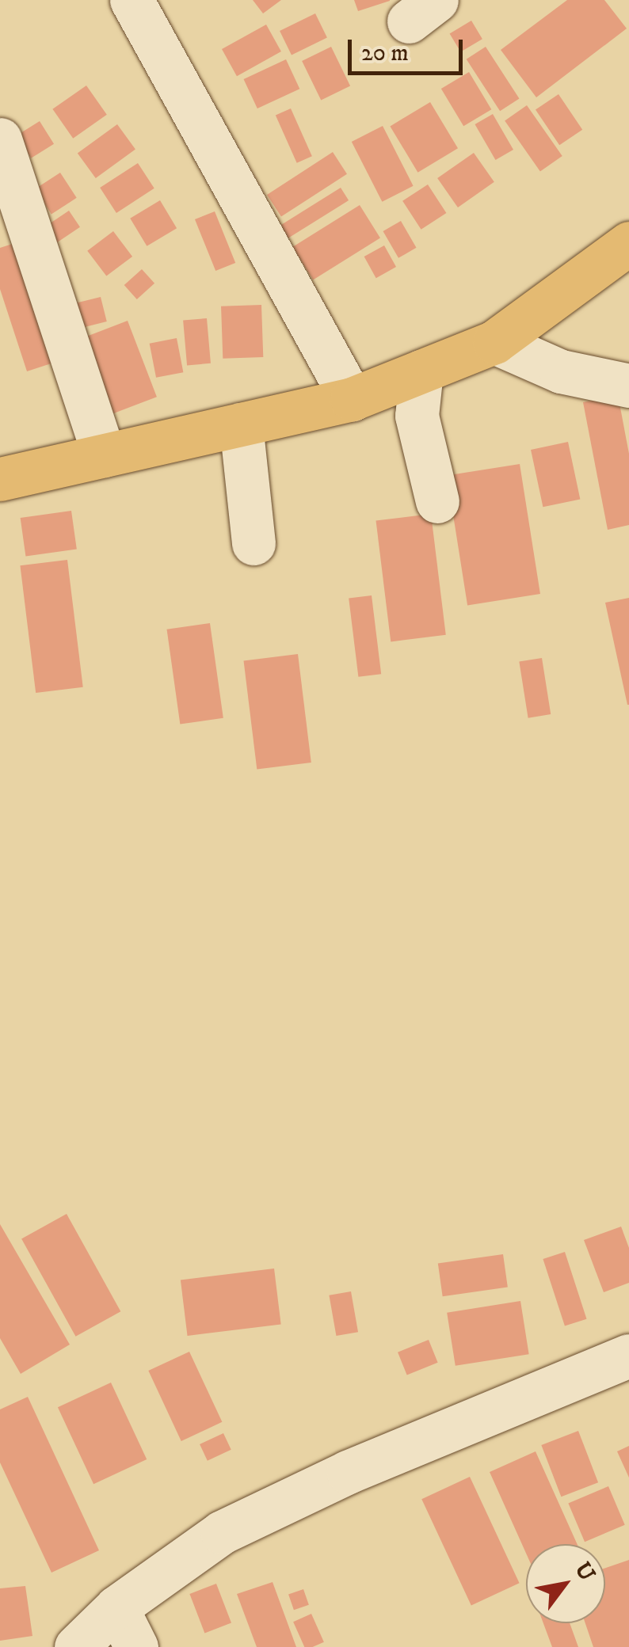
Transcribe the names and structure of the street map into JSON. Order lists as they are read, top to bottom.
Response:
{
  "scale_bar": "20 m",
  "north": "top right"
}
